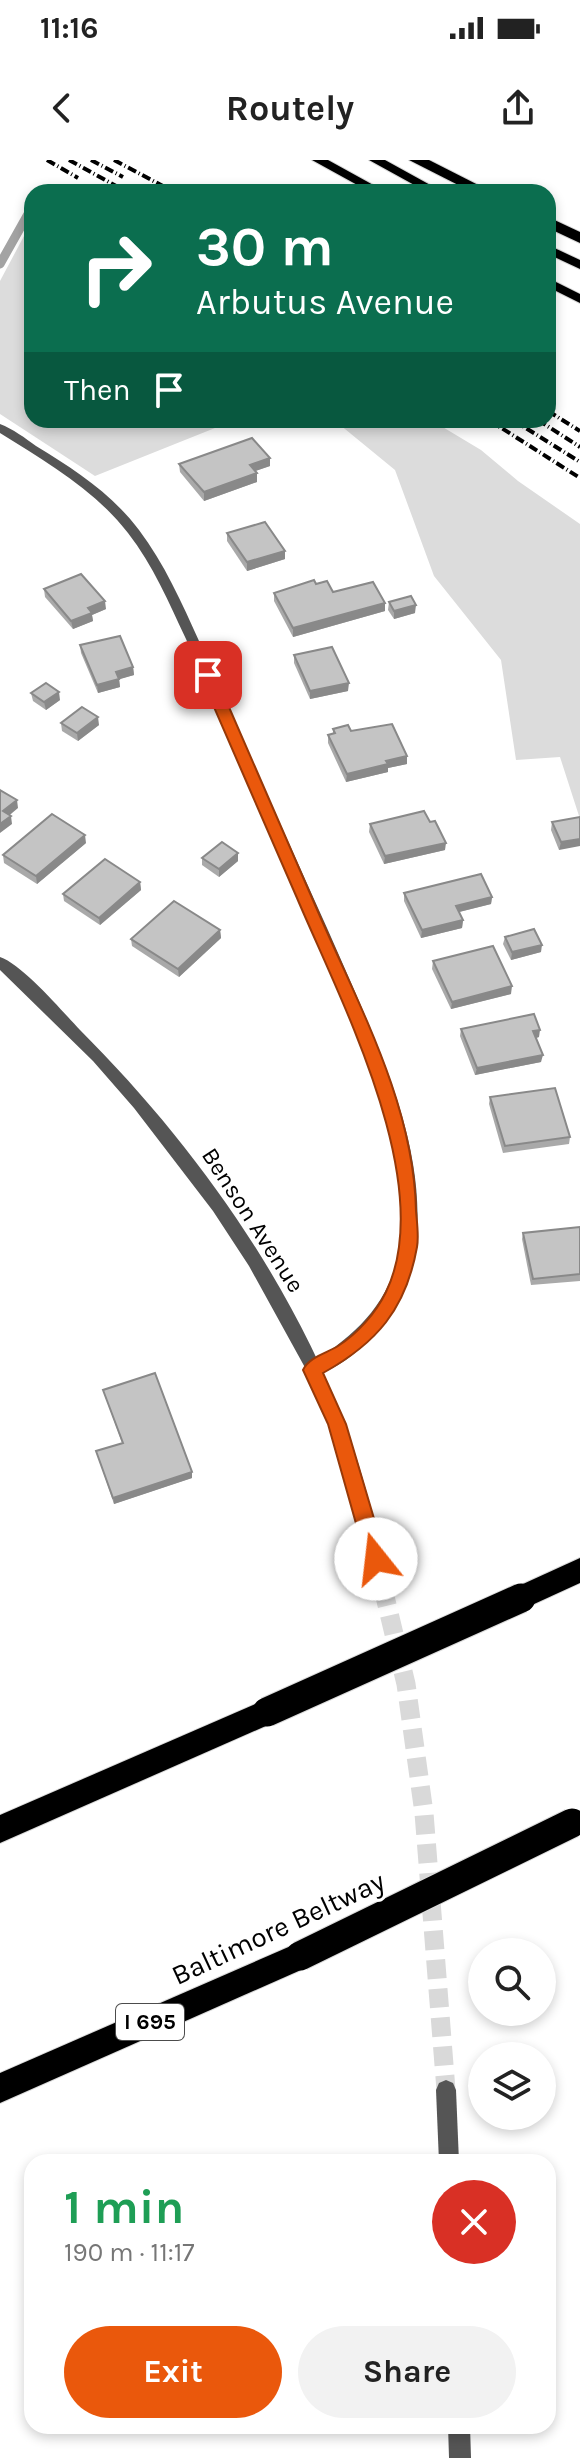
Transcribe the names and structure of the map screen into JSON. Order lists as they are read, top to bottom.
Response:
{
  "streets": {
    "highway": ["Baltimore Beltway", "I 695"],
    "street": ["Benson Avenue"]
  },
  "page": {
    "status": "11:16",
    "header": "Routely",
    "turn": ["30 m", "Arbutus Avenue"],
    "then": "Then",
    "heading": ["1 min", "190 m · 11:17"],
    "buttons": ["Exit", "Share"]
  }
}
